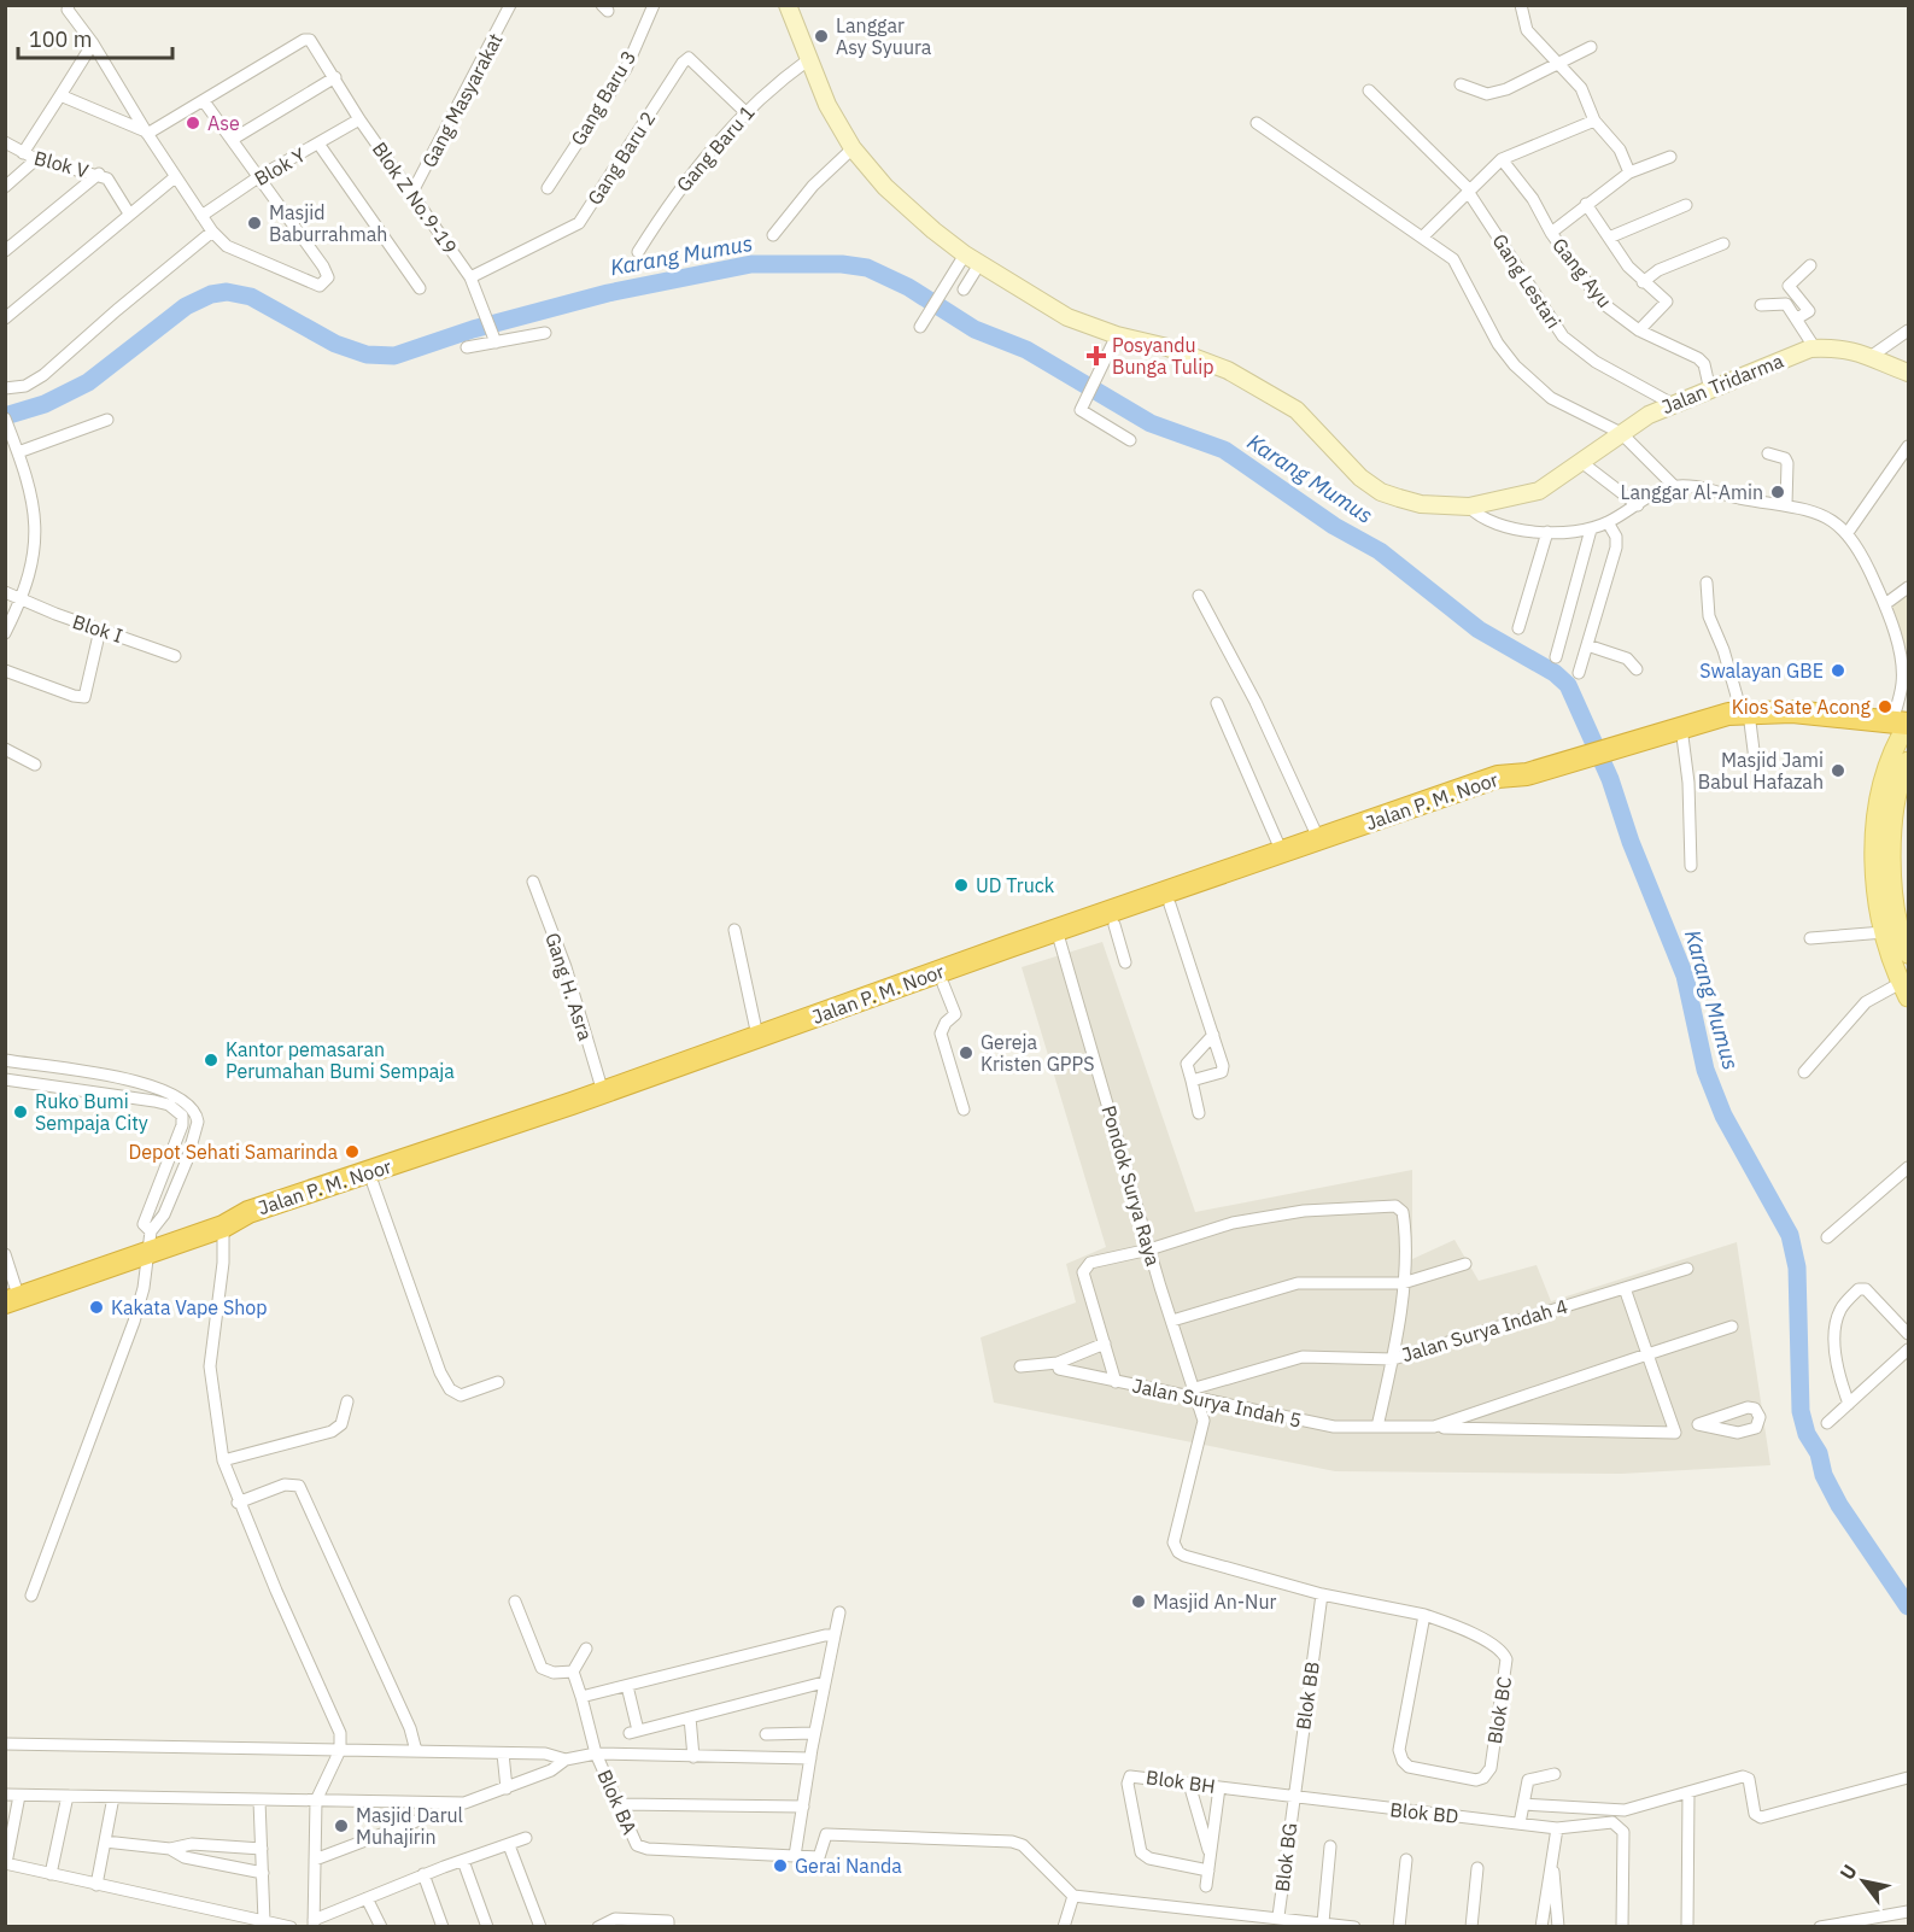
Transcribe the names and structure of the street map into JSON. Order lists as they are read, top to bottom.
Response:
{
  "streets": {
    "highway": ["Jalan P. M. Noor"],
    "street": [
      "Gang Baru 3",
      "Gang Masyarakat",
      "Gang Baru 1",
      "Gang Baru 2",
      "Blok V",
      "Blok Y",
      "Blok Z No.9-19",
      "Gang Ayu",
      "Gang Lestari",
      "Jalan Tridarma",
      "Blok I",
      "Gang H. Asra",
      "Pondok Surya Raya",
      "Jalan Surya Indah 4",
      "Jalan Surya Indah 5",
      "Blok BB",
      "Blok BC",
      "Blok BH",
      "Blok BA",
      "Blok BD",
      "Blok BG"
    ]
  },
  "crossings": [
    ["Gang Masyarakat", "Blok Z No.9-19"],
    ["Gang Baru 1", "Gang Baru 2"],
    ["Gang Baru 1", "Jalan Tridarma"],
    ["Gang Baru 2", "Blok Z No.9-19"],
    ["Blok Y", "Blok Z No.9-19"],
    ["Gang Ayu", "Jalan Tridarma"],
    ["Gang Lestari", "Jalan Tridarma"],
    ["Jalan P. M. Noor", "Gang H. Asra"],
    ["Jalan P. M. Noor", "Pondok Surya Raya"],
    ["Pondok Surya Raya", "Jalan Surya Indah 4"],
    ["Pondok Surya Raya", "Jalan Surya Indah 5"],
    ["Pondok Surya Raya", "Blok BB"],
    ["Pondok Surya Raya", "Blok BC"],
    ["Jalan Surya Indah 4", "Jalan Surya Indah 5"],
    ["Blok BB", "Blok BC"],
    ["Blok BB", "Blok BH"],
    ["Blok BB", "Blok BD"],
    ["Blok BB", "Blok BG"],
    ["Blok BH", "Blok BD"],
    ["Blok BH", "Blok BG"],
    ["Blok BD", "Blok BG"]
  ],
  "water": ["Karang Mumus"],
  "places": {
    "other": [
      "Langgar Asy Syuura",
      "Ase",
      "Masjid Baburrahmah",
      "Langgar Al-Amin",
      "Swalayan GBE",
      "Kios Sate Acong",
      "Masjid Jami Babul Hafazah",
      "UD Truck",
      "Gereja Kristen GPPS",
      "Kantor pemasaran Perumahan Bumi Sempaja",
      "Ruko Bumi Sempaja City",
      "Depot Sehati Samarinda",
      "Kakata Vape Shop",
      "Masjid An-Nur",
      "Masjid Darul Muhajirin",
      "Gerai Nanda"
    ],
    "health": ["Posyandu Bunga Tulip"]
  },
  "scale_bar": "100 m",
  "north": "top left"
}
